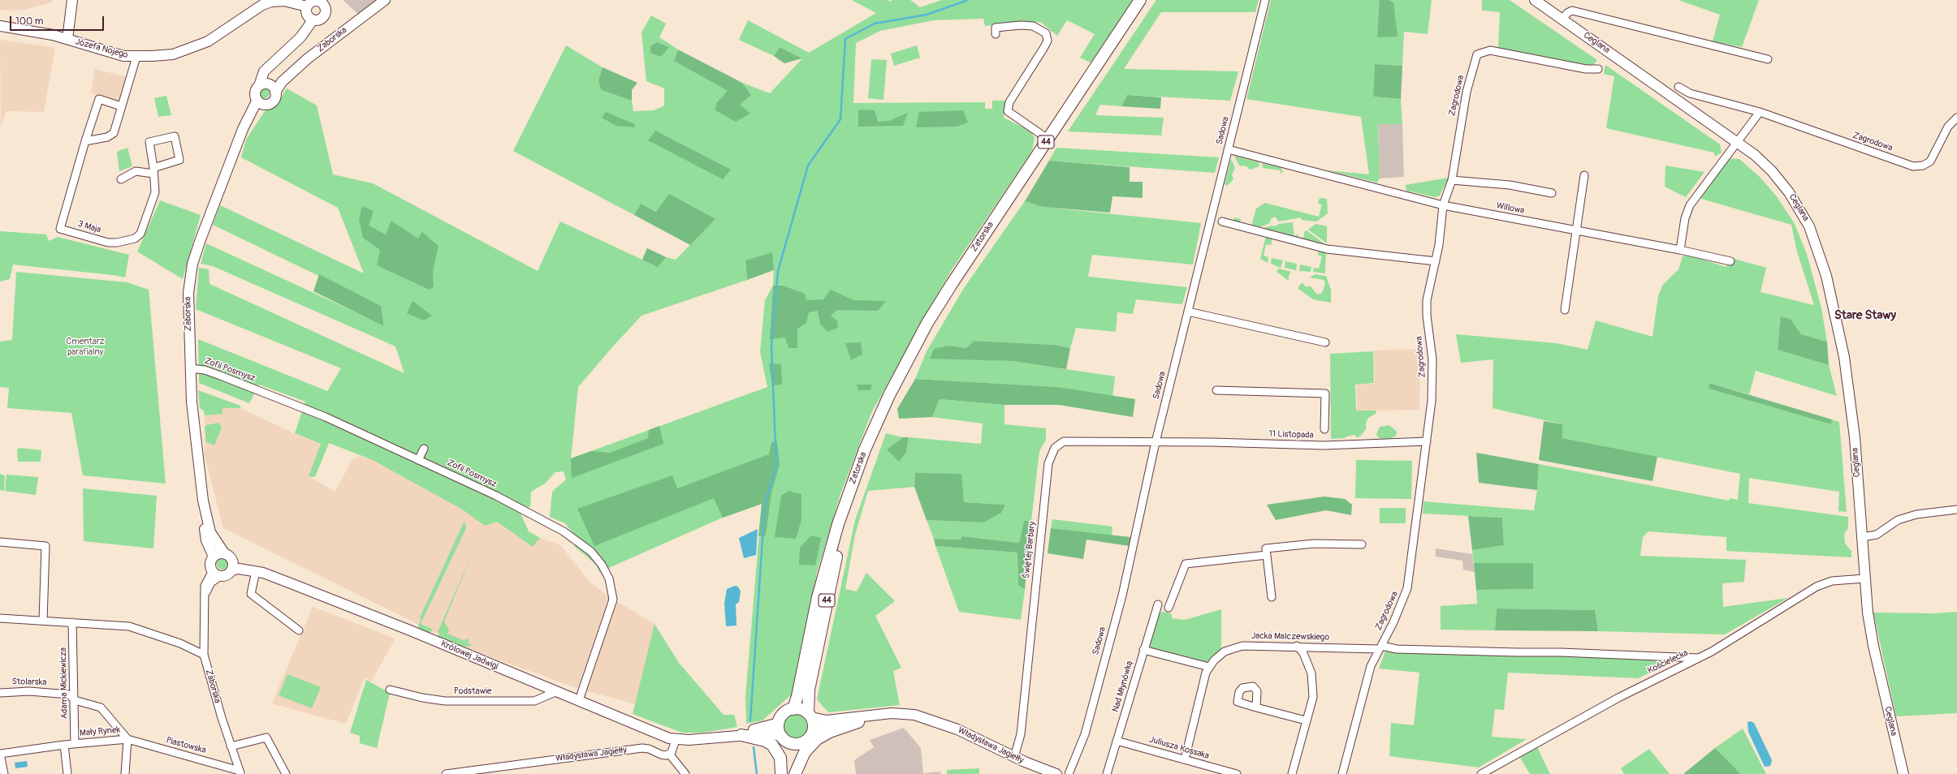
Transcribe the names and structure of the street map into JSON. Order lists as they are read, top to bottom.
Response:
{
  "streets": {
    "main road": ["44", "Zatorska"],
    "street": [
      "Zaborska",
      "Ceglana",
      "Józefa Nojego",
      "Zagrodowa",
      "Sadowa",
      "Willowa",
      "3 Maja",
      "Zofii Posmysz",
      "11 Listopada",
      "Świętej Barbary",
      "Jacka Malczewskiego",
      "Królowej Jadwigi",
      "Kościelecka",
      "Stolarska",
      "Adama Mickiewicza",
      "Nad Młynówką",
      "Podstawie",
      "Mały Rynek",
      "Piastowska",
      "Władysława Jagiełły",
      "Juliusza Kossaka"
    ]
  },
  "crossings": [
    ["Zaborska", "Zofii Posmysz"],
    ["Zaborska", "Królowej Jadwigi"],
    ["Zaborska", "Piastowska"],
    ["Ceglana", "Kościelecka"],
    ["Zagrodowa", "Willowa"],
    ["Zagrodowa", "11 Listopada"],
    ["Zagrodowa", "Jacka Malczewskiego"],
    ["Sadowa", "Willowa"],
    ["Sadowa", "11 Listopada"],
    ["Sadowa", "Świętej Barbary"],
    ["44", "Zatorska"],
    ["44", "Władysława Jagiełły"],
    ["Zatorska", "Władysława Jagiełły"],
    ["Zofii Posmysz", "Królowej Jadwigi"],
    ["11 Listopada", "Świętej Barbary"],
    ["Świętej Barbary", "Władysława Jagiełły"],
    ["Jacka Malczewskiego", "Kościelecka"],
    ["Jacka Malczewskiego", "Juliusza Kossaka"],
    ["Królowej Jadwigi", "Podstawie"],
    ["Stolarska", "Adama Mickiewicza"],
    ["Stolarska", "Mały Rynek"],
    ["Adama Mickiewicza", "Mały Rynek"],
    ["Nad Młynówką", "Juliusza Kossaka"],
    ["Mały Rynek", "Piastowska"]
  ],
  "districts": ["Stare Stawy"],
  "parks": ["Cmentarz parafialny"],
  "scale_bar": "100 m"
}
